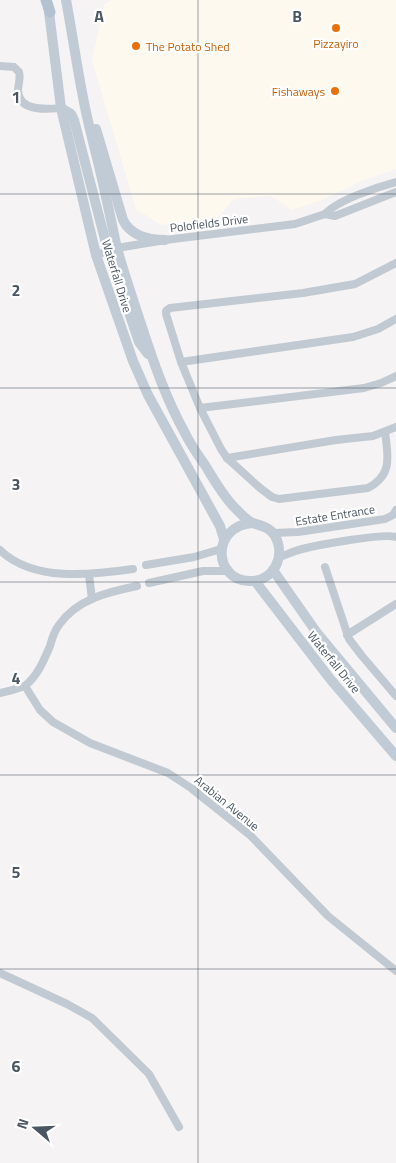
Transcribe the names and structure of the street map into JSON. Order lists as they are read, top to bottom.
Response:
{
  "streets": {
    "main road": ["Waterfall Drive"],
    "street": ["Polofields Drive", "Estate Entrance", "Arabian Avenue"]
  },
  "crossings": [
    ["Polofields Drive", "Waterfall Drive"],
    ["Waterfall Drive", "Estate Entrance"]
  ],
  "places": ["Pizzayiro", "The Potato Shed", "Fishaways"],
  "north": "left",
  "grid": {
    "columns": ["A", "B"],
    "rows": [
      "1",
      "2",
      "3",
      "4",
      "5",
      "6"
    ]
  }
}
